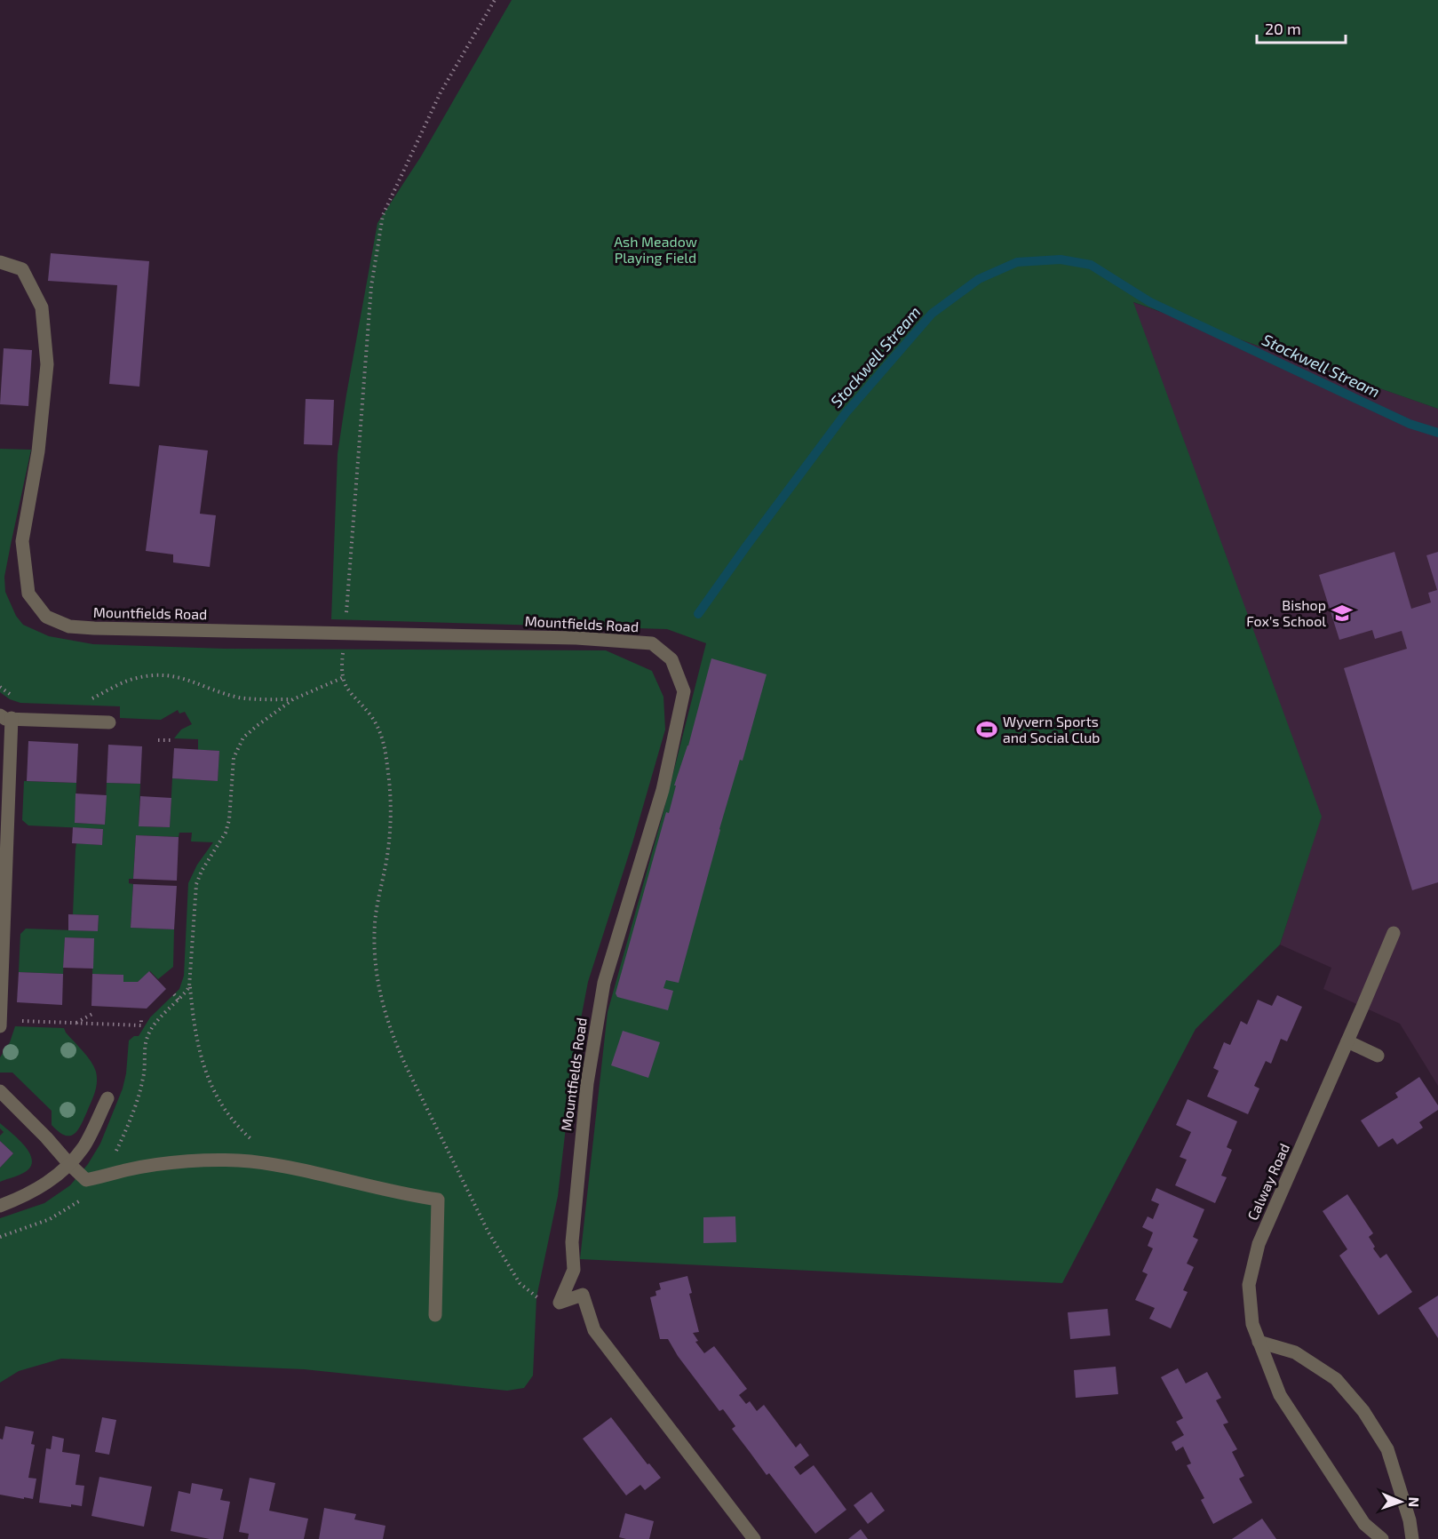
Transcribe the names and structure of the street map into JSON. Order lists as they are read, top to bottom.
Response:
{
  "streets": {
    "street": ["Mountfields Road", "Calway Road"]
  },
  "water": ["Stockwell Stream"],
  "parks": ["Ash Meadow Playing Field"],
  "places": {
    "school or university": ["Bishop Fox's School"],
    "sports": ["Wyvern Sports and Social Club"]
  },
  "scale_bar": "20 m",
  "north": "right"
}
